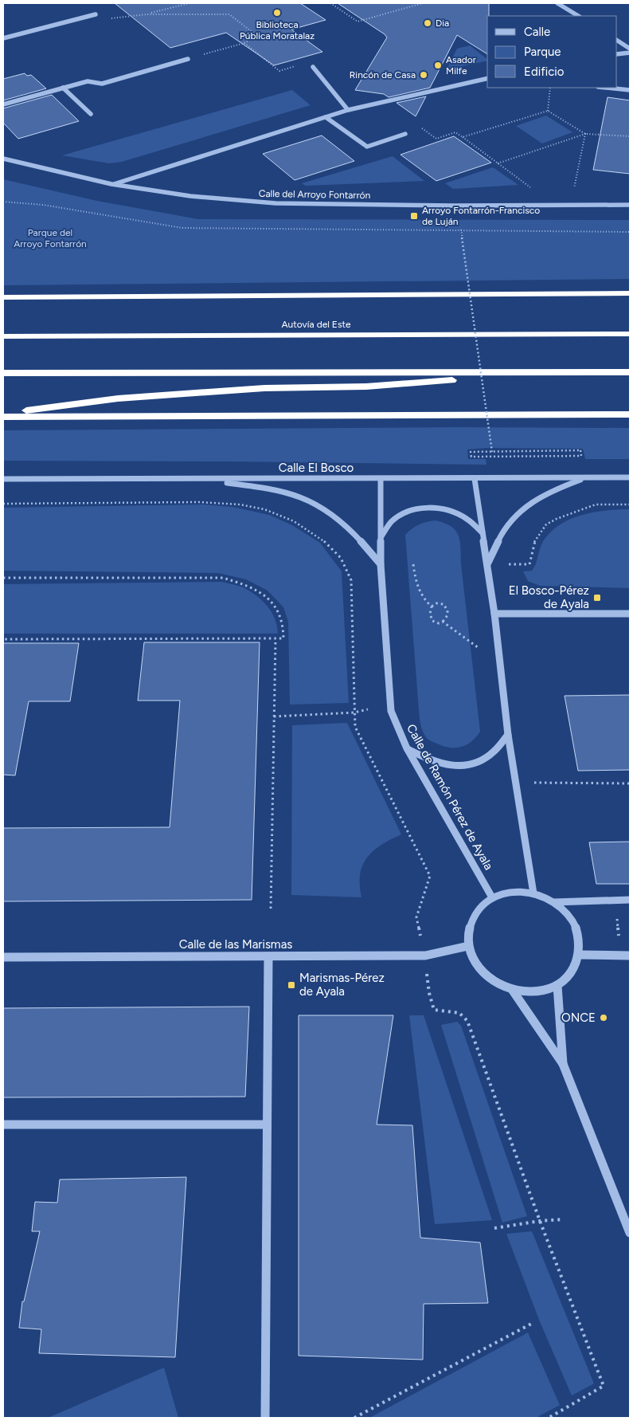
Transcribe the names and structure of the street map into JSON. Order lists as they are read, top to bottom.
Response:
{
  "streets": {
    "highway": ["Autovía del Este"],
    "street": [
      "Calle del Arroyo Fontarrón",
      "Calle El Bosco",
      "Calle de Ramón Pérez de Ayala",
      "Calle de las Marismas"
    ]
  },
  "crossings": [
    ["Calle El Bosco", "Calle de Ramón Pérez de Ayala"],
    ["Calle de Ramón Pérez de Ayala", "Calle de las Marismas"]
  ],
  "parks": ["Parque del Arroyo Fontarrón"],
  "places": {
    "other": [
      "Biblioteca Pública Moratalaz",
      "Dia",
      "Asador Milfe",
      "Rincón de Casa",
      "ONCE"
    ],
    "transit": ["Arroyo Fontarrón-Francisco de Luján", "El Bosco-Pérez de Ayala", "Marismas-Pérez de Ayala"]
  },
  "legend": ["Calle", "Parque", "Edificio"]
}
